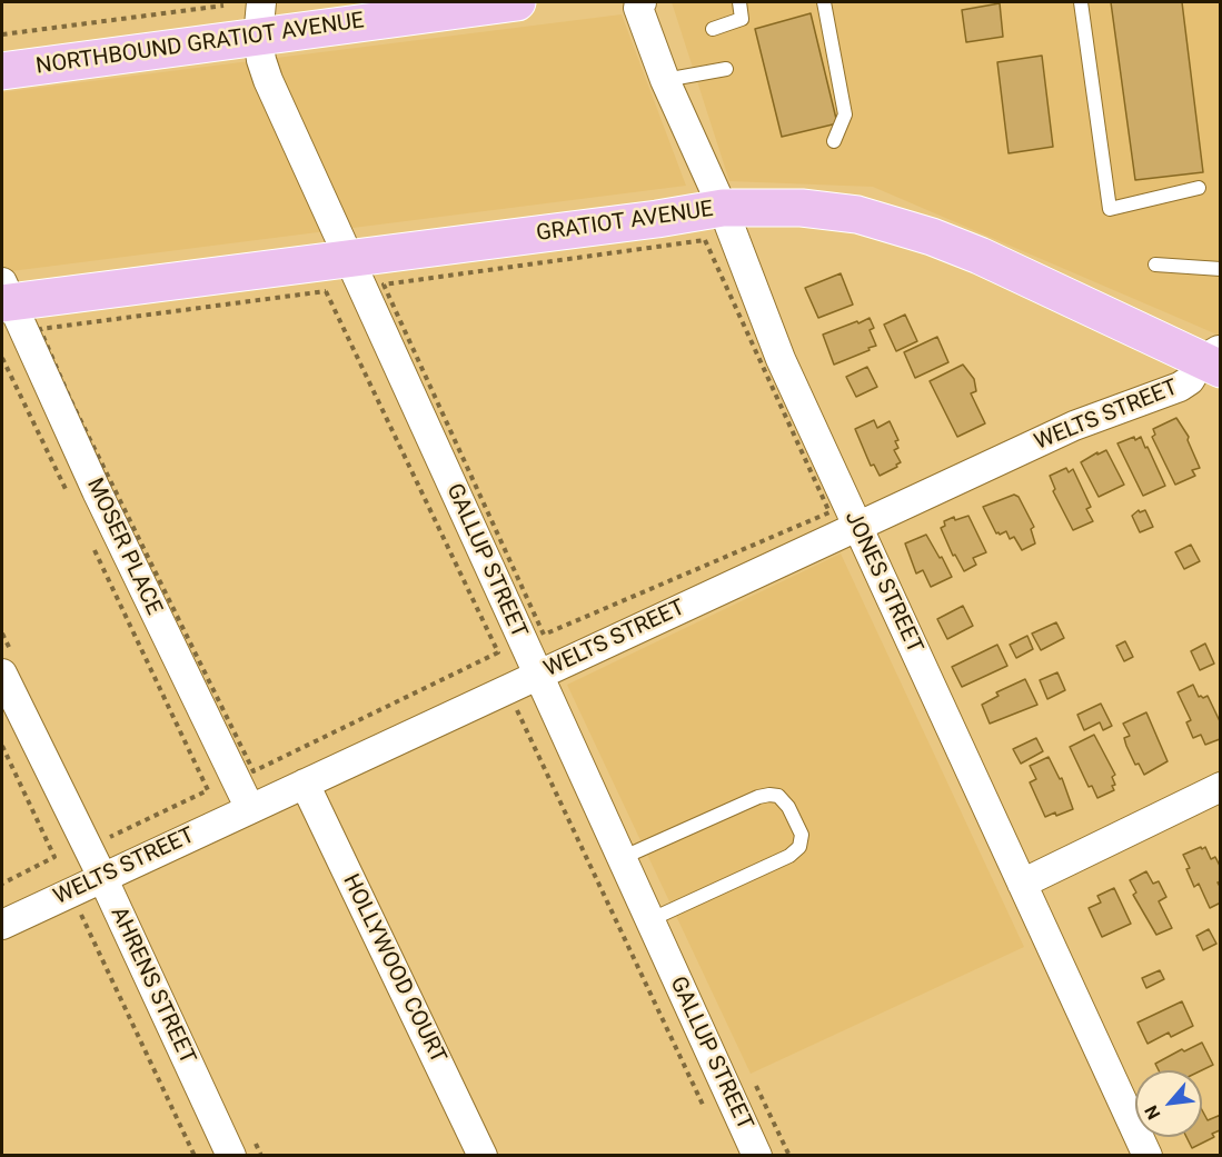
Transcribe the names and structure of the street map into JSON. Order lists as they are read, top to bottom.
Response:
{
  "streets": {
    "main road": ["NORTHBOUND GRATIOT AVENUE", "GRATIOT AVENUE"],
    "street": [
      "WELTS STREET",
      "MOSER PLACE",
      "GALLUP STREET",
      "JONES STREET",
      "HOLLYWOOD COURT",
      "AHRENS STREET"
    ]
  },
  "crossings": [
    ["NORTHBOUND GRATIOT AVENUE", "GALLUP STREET"],
    ["GRATIOT AVENUE", "WELTS STREET"],
    ["GRATIOT AVENUE", "MOSER PLACE"],
    ["GRATIOT AVENUE", "GALLUP STREET"],
    ["GRATIOT AVENUE", "JONES STREET"],
    ["WELTS STREET", "MOSER PLACE"],
    ["WELTS STREET", "GALLUP STREET"],
    ["WELTS STREET", "JONES STREET"],
    ["WELTS STREET", "HOLLYWOOD COURT"],
    ["WELTS STREET", "AHRENS STREET"]
  ],
  "north": "bottom left"
}
